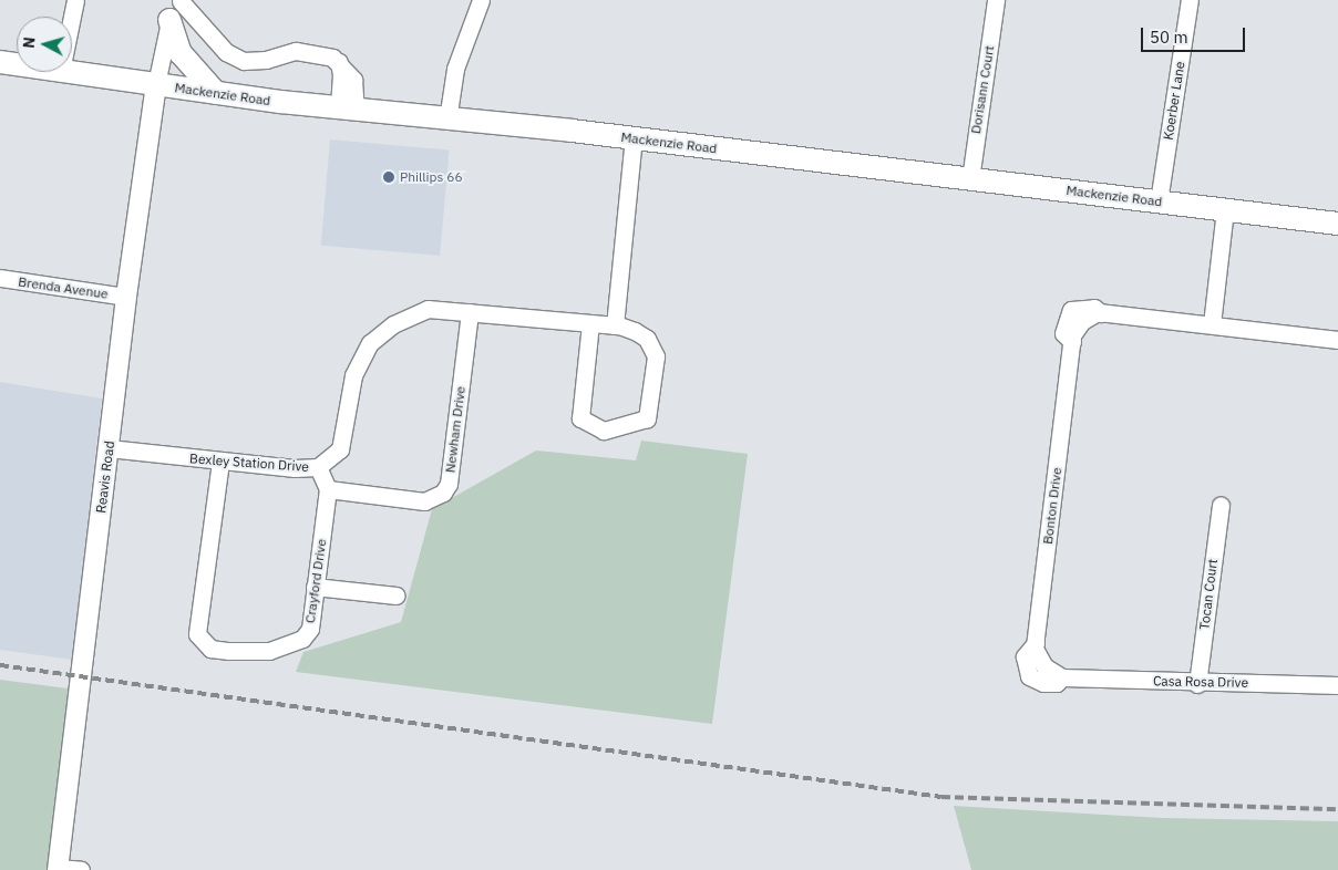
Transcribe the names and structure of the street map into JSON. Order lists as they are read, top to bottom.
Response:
{
  "streets": {
    "main road": ["Mackenzie Road"],
    "street": [
      "Dorisann Court",
      "Koerber Lane",
      "Brenda Avenue",
      "Newham Drive",
      "Bexley Station Drive",
      "Reavis Road",
      "Bonton Drive",
      "Crayford Drive",
      "Tocan Court",
      "Casa Rosa Drive"
    ]
  },
  "crossings": [
    ["Dorisann Court", "Mackenzie Road"],
    ["Mackenzie Road", "Koerber Lane"],
    ["Mackenzie Road", "Reavis Road"],
    ["Brenda Avenue", "Reavis Road"],
    ["Newham Drive", "Bexley Station Drive"],
    ["Newham Drive", "Crayford Drive"],
    ["Bexley Station Drive", "Reavis Road"],
    ["Bexley Station Drive", "Crayford Drive"],
    ["Bonton Drive", "Casa Rosa Drive"],
    ["Tocan Court", "Casa Rosa Drive"]
  ],
  "places": ["Phillips 66"],
  "scale_bar": "50 m",
  "north": "left"
}
